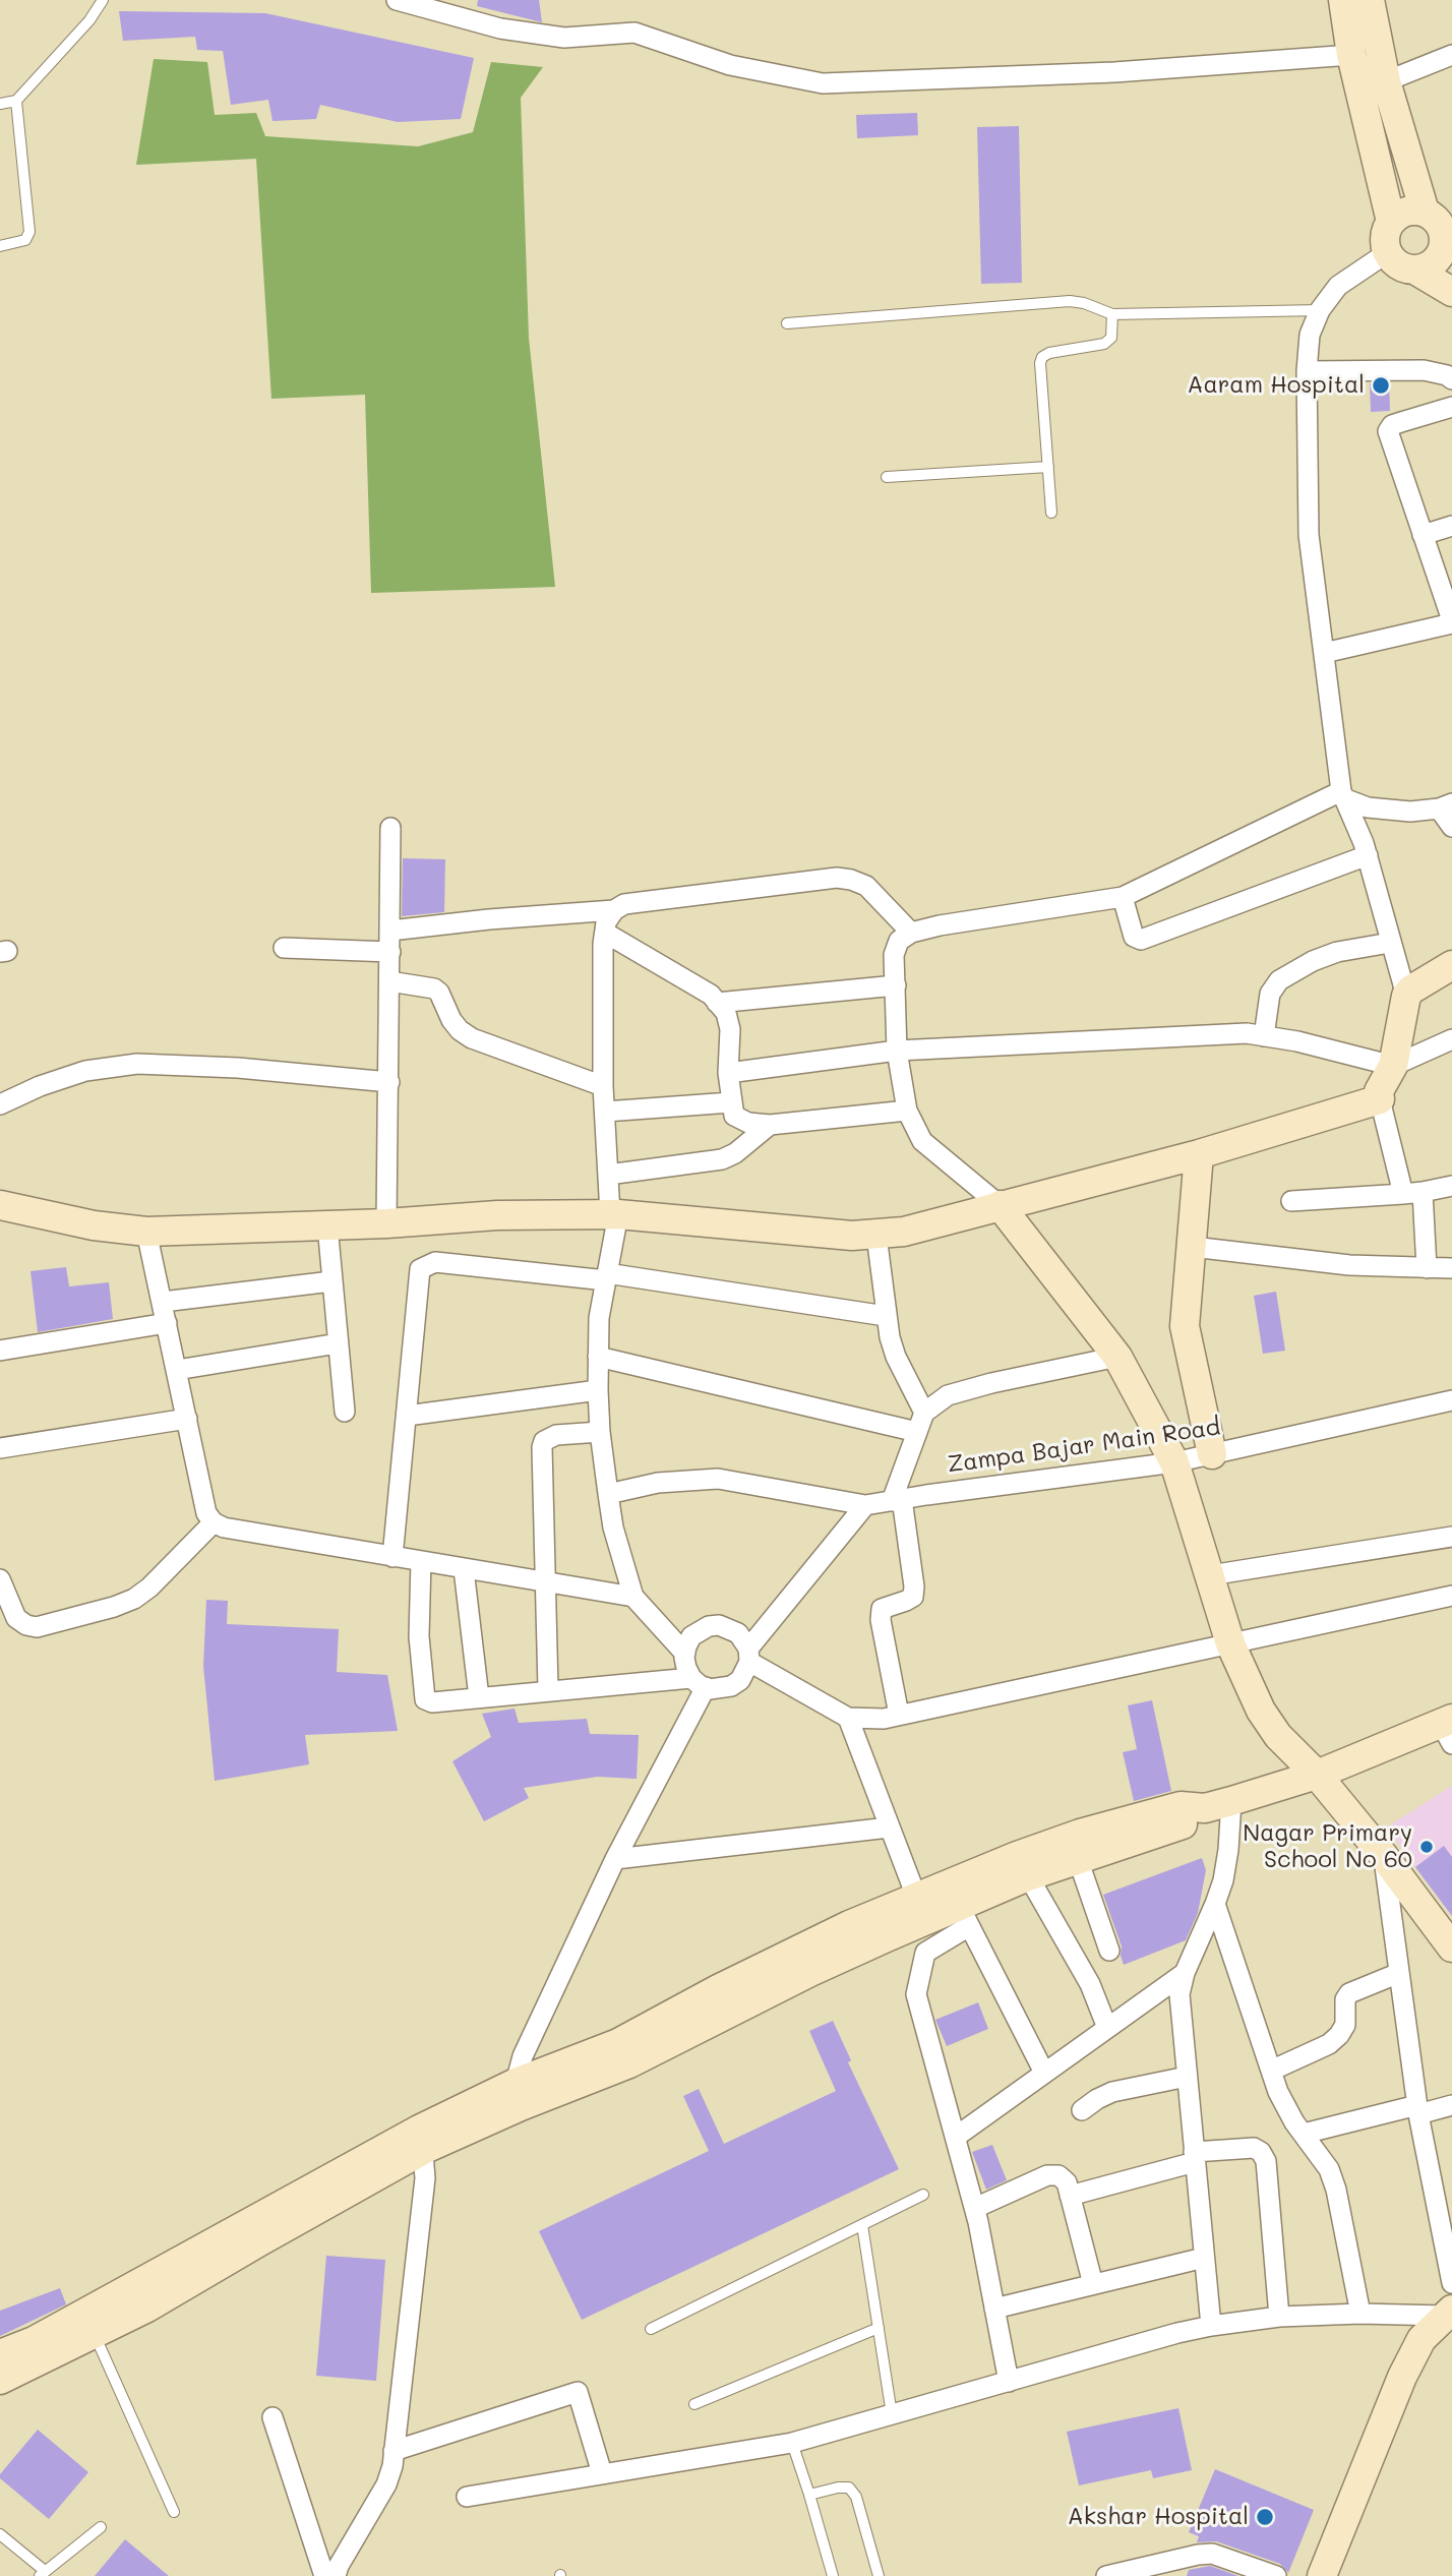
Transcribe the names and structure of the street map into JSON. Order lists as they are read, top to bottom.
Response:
{
  "streets": {
    "street": ["Zampa Bajar Main Road"]
  },
  "places": ["Aaram Hospital", "Nagar Primary School No 60", "Akshar Hospital"]
}
